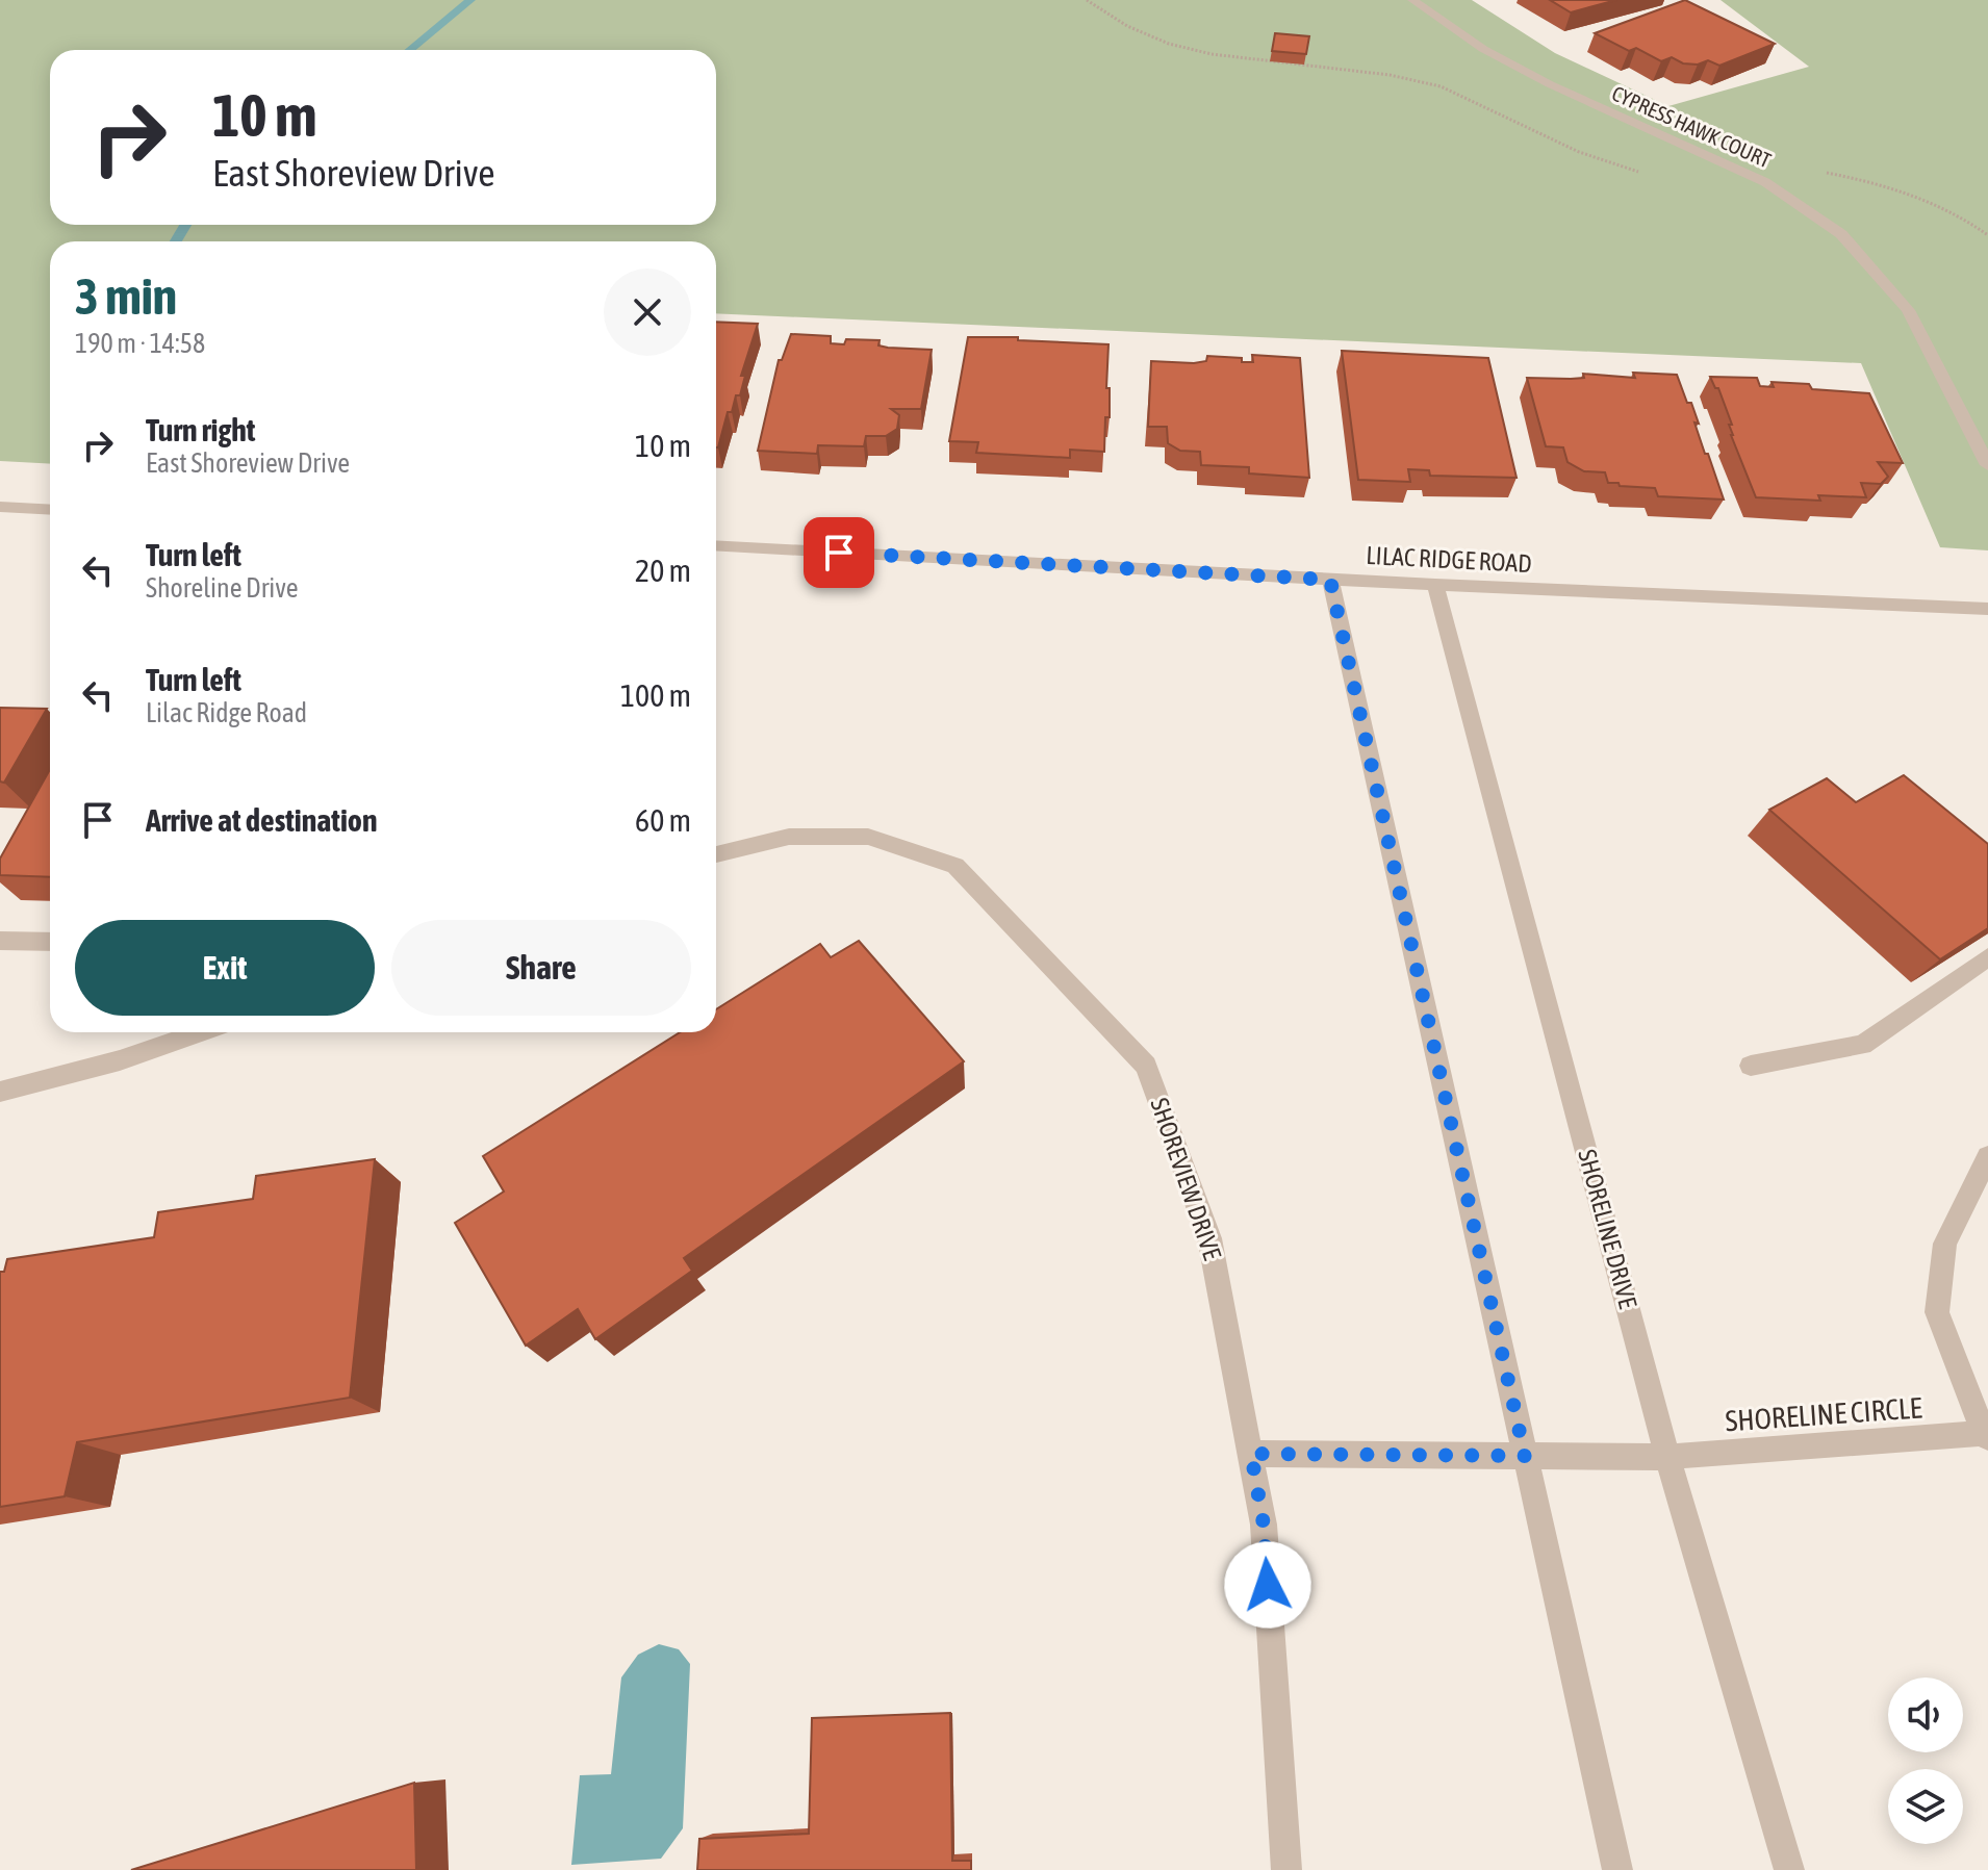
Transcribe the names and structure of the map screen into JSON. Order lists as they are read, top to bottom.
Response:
{
  "streets": {
    "street": [
      "CYPRESS HAWK COURT",
      "LILAC RIDGE ROAD",
      "SHOREVIEW DRIVE",
      "SHORELINE DRIVE",
      "SHORELINE CIRCLE"
    ]
  },
  "crossings": [
    ["LILAC RIDGE ROAD", "SHORELINE DRIVE"],
    ["SHOREVIEW DRIVE", "SHORELINE CIRCLE"],
    ["SHORELINE DRIVE", "SHORELINE CIRCLE"]
  ],
  "page": {
    "turn": ["10 m", "East Shoreview Drive"],
    "heading": ["3 min", "190 m · 14:58"],
    "list": [
      {
        "name": "Turn right",
        "note": "East Shoreview Drive",
        "value": "10 m"
      },
      {
        "name": "Turn left",
        "note": "Shoreline Drive",
        "value": "20 m"
      },
      {
        "name": "Turn left",
        "note": "Lilac Ridge Road",
        "value": "100 m"
      },
      {
        "name": "Arrive at destination",
        "value": "60 m"
      }
    ],
    "buttons": ["Exit", "Share"]
  }
}
